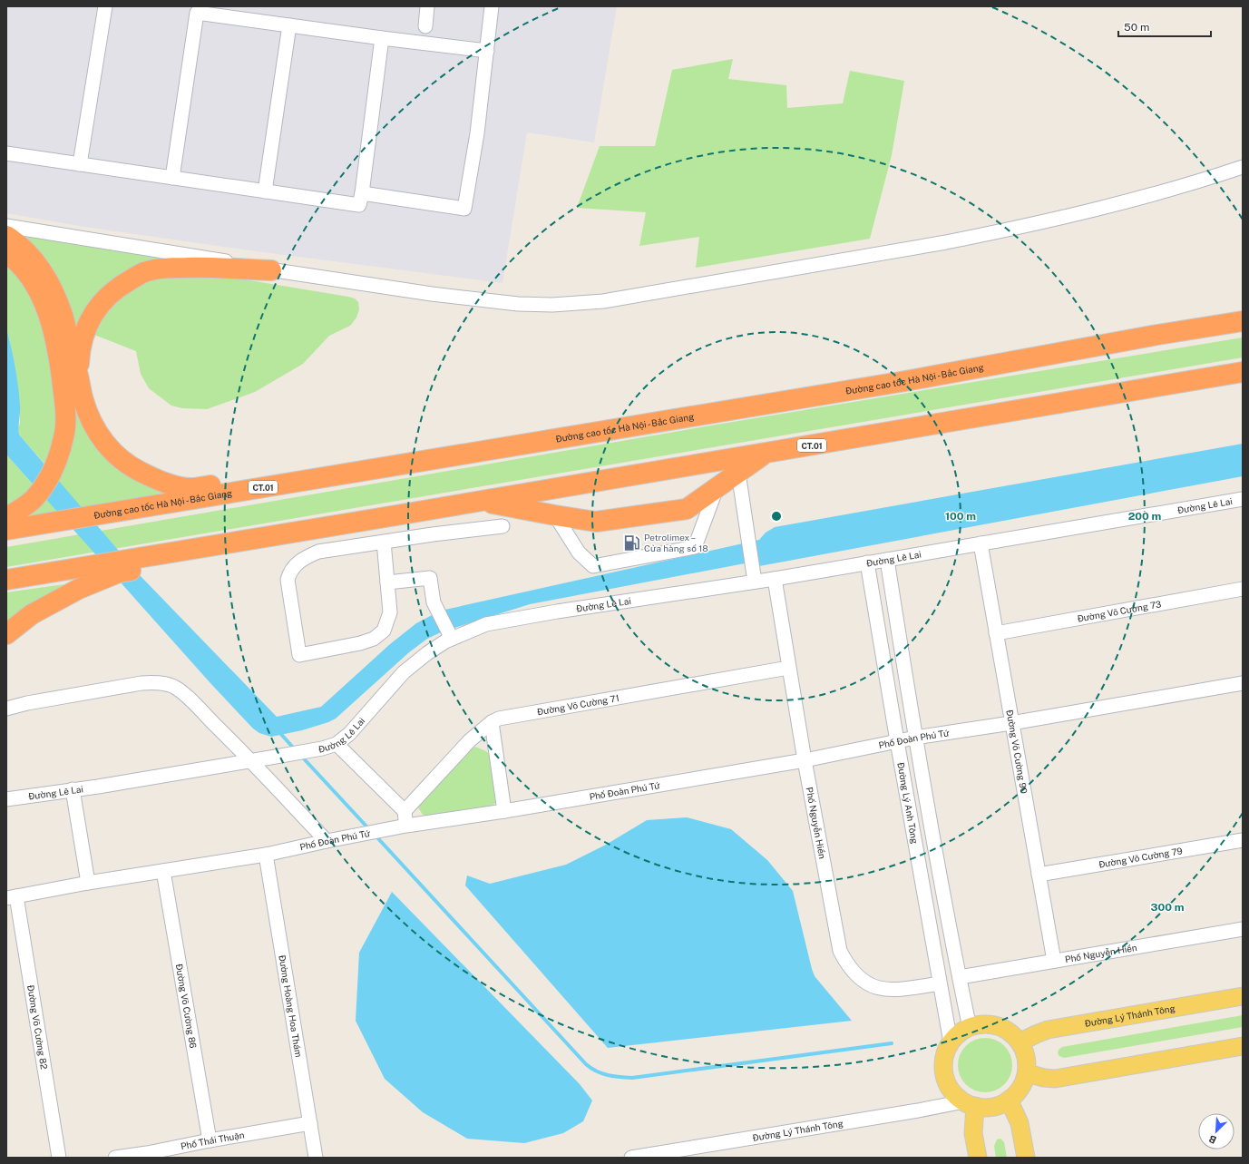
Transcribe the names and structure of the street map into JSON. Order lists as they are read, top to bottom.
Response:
{
  "streets": {
    "highway": ["Đường cao tốc Hà Nội - Bắc Giang", "CT.01"],
    "main road": ["Đường Lý Thánh Tông"],
    "street": [
      "Đường Lê Lai",
      "Đường Võ Cường 73",
      "Đường Võ Cường 71",
      "Phố Đoàn Phú Tứ",
      "Đường Võ Cường 90",
      "Đường Lý Anh Tông",
      "Phố Nguyễn Hiền",
      "Đường Võ Cường 79",
      "Đường Võ Cường 86",
      "Đường Hoàng Hoa Thám",
      "Đường Võ Cường 82",
      "Phố Thái Thuận"
    ]
  },
  "crossings": [
    ["Đường Lê Lai", "Đường Võ Cường 90"],
    ["Đường Lê Lai", "Đường Lý Anh Tông"],
    ["Đường Lê Lai", "Phố Nguyễn Hiền"],
    ["Đường Võ Cường 73", "Đường Võ Cường 90"],
    ["Đường Võ Cường 71", "Phố Nguyễn Hiền"],
    ["Phố Đoàn Phú Tứ", "Đường Võ Cường 90"],
    ["Phố Đoàn Phú Tứ", "Đường Lý Anh Tông"],
    ["Phố Đoàn Phú Tứ", "Phố Nguyễn Hiền"],
    ["Phố Đoàn Phú Tứ", "Đường Võ Cường 86"],
    ["Phố Đoàn Phú Tứ", "Đường Hoàng Hoa Thám"],
    ["Phố Đoàn Phú Tứ", "Đường Võ Cường 82"],
    ["Đường Võ Cường 90", "Phố Nguyễn Hiền"],
    ["Đường Võ Cường 90", "Đường Võ Cường 79"],
    ["Đường Lý Anh Tông", "Phố Nguyễn Hiền"],
    ["Đường Lý Anh Tông", "Đường Lý Thánh Tông"],
    ["Đường Võ Cường 86", "Phố Thái Thuận"],
    ["Đường Hoàng Hoa Thám", "Phố Thái Thuận"]
  ],
  "places": {
    "fuel station": ["Petrolimex – Cửa hàng số 18"]
  },
  "scale_bar": "50 m",
  "north": "bottom left",
  "rings": ["100 m", "200 m", "300 m"]
}
